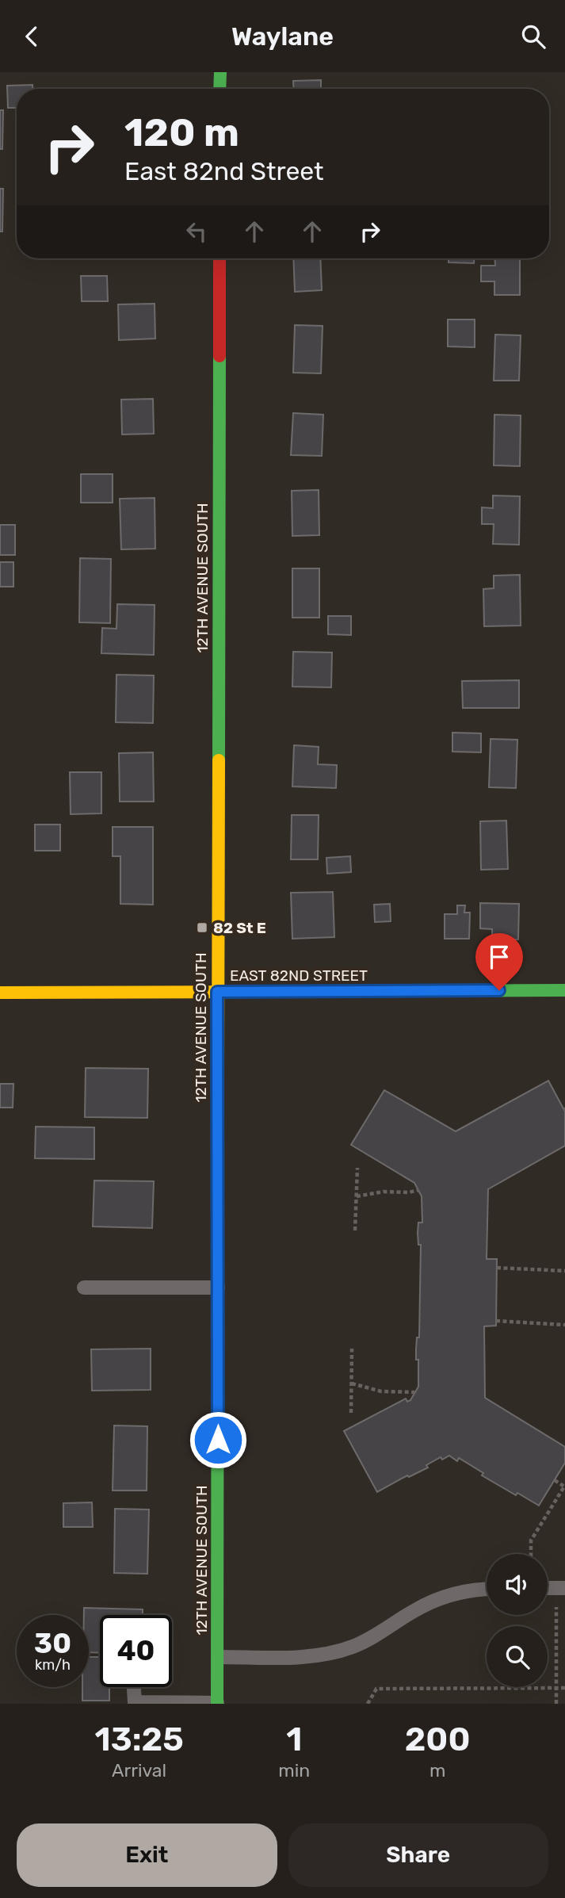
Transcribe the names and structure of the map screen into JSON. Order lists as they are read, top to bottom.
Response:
{
  "streets": {
    "street": ["12TH AVENUE SOUTH", "EAST 82ND STREET"]
  },
  "crossings": [
    ["12TH AVENUE SOUTH", "EAST 82ND STREET"]
  ],
  "places": {
    "transit": ["82 St E"]
  },
  "page": {
    "header": "Waylane",
    "turn": ["120 m", "East 82nd Street"],
    "speed": "30 km/h",
    "limit": "40",
    "eta": [
      "13:25",
      "Arrival",
      "1",
      "min",
      "200",
      "m"
    ],
    "buttons": ["Exit", "Share"]
  }
}
